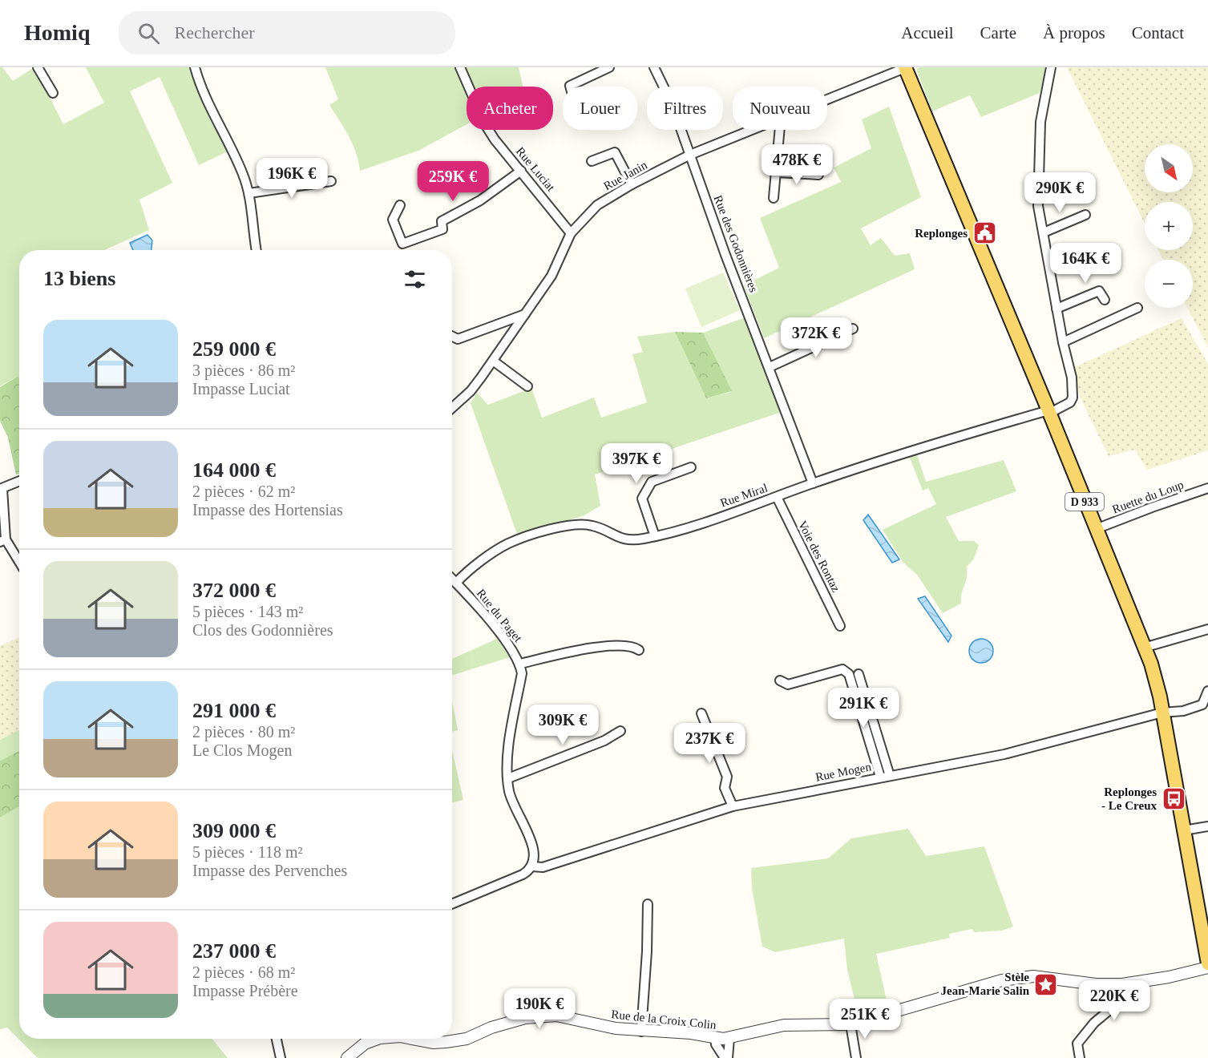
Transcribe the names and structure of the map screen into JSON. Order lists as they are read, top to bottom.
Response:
{
  "streets": {
    "main road": ["D 933"],
    "street": [
      "Rue Luciat",
      "Rue Janin",
      "Rue des Godonnières",
      "Rue Miral",
      "Ruette du Loup",
      "Voie des Rontaz",
      "Rue du Paget",
      "Rue Mogen",
      "Rue de la Croix Colin"
    ]
  },
  "crossings": [
    ["Rue Luciat", "Rue Janin"],
    ["Rue Janin", "Rue des Godonnières"],
    ["Rue Janin", "D 933"],
    ["Rue des Godonnières", "Rue Miral"],
    ["Rue Miral", "D 933"],
    ["Rue Miral", "Voie des Rontaz"],
    ["Rue Miral", "Rue du Paget"],
    ["Ruette du Loup", "D 933"],
    ["D 933", "Rue Mogen"]
  ],
  "places": {
    "public building": ["Replonges"],
    "bus stop": ["Replonges - Le Creux"],
    "place": ["Stèle Jean-Marie Salin"]
  },
  "north": "bottom right",
  "page": {
    "header": "Homiq",
    "search": "Rechercher",
    "nav": [
      "Accueil",
      "Carte",
      "À propos",
      "Contact"
    ],
    "chip": [
      "Acheter",
      "Louer",
      "Filtres",
      "Nouveau"
    ],
    "map_buttons": ["+", "−"],
    "price": [
      "478K €",
      "196K €",
      "259K €",
      "290K €",
      "164K €",
      "372K €",
      "397K €",
      "291K €",
      "309K €",
      "237K €",
      "220K €",
      "190K €",
      "251K €"
    ],
    "heading": "13 biens",
    "list": [
      {
        "name": "259 000 €",
        "note": "3 pièces · 86 m² · Impasse Luciat"
      },
      {
        "name": "164 000 €",
        "note": "2 pièces · 62 m² · Impasse des Hortensias"
      },
      {
        "name": "372 000 €",
        "note": "5 pièces · 143 m² · Clos des Godonnières"
      },
      {
        "name": "291 000 €",
        "note": "2 pièces · 80 m² · Le Clos Mogen"
      },
      {
        "name": "309 000 €",
        "note": "5 pièces · 118 m² · Impasse des Pervenches"
      },
      {
        "name": "237 000 €",
        "note": "2 pièces · 68 m² · Impasse Prébère"
      }
    ]
  }
}
